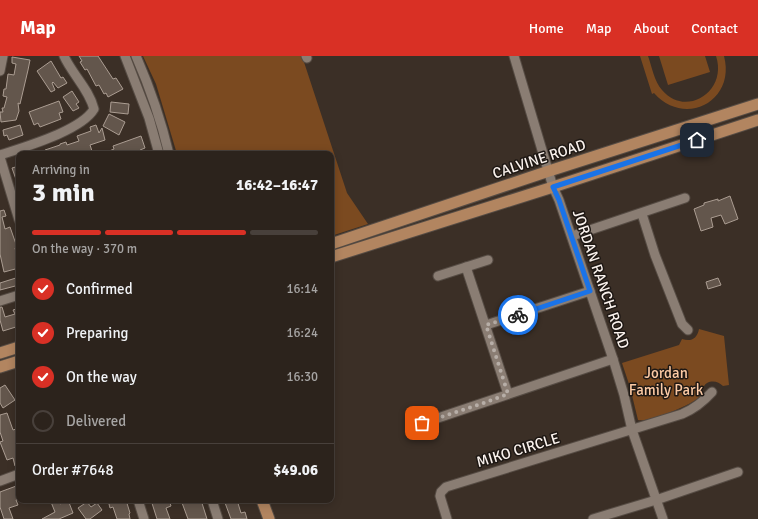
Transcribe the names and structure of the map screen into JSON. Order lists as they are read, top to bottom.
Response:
{
  "streets": {
    "main road": ["CALVINE ROAD"],
    "street": ["JORDAN RANCH ROAD", "MIKO CIRCLE"]
  },
  "crossings": [
    ["CALVINE ROAD", "JORDAN RANCH ROAD"],
    ["JORDAN RANCH ROAD", "MIKO CIRCLE"]
  ],
  "parks": ["Jordan Family Park"],
  "page": {
    "header": "Map",
    "nav": [
      "Home",
      "Map",
      "About",
      "Contact"
    ],
    "heading": ["3 min", "Arriving in", "16:42–16:47"],
    "panel": ["Order #7648", "$49.06"],
    "bar": "On the way · 370 m",
    "list": [
      ["Confirmed", "16:14"],
      ["Preparing", "16:24"],
      ["On the way", "16:30"],
      "Delivered"
    ]
  }
}
